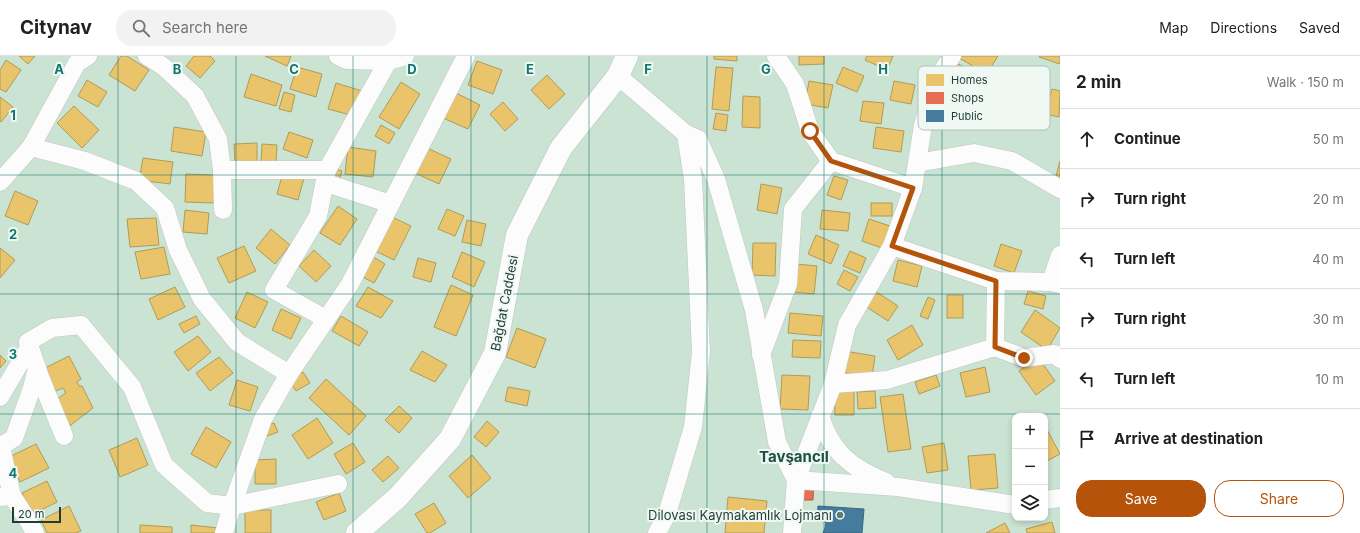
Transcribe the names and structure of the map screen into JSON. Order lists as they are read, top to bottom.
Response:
{
  "streets": {
    "main road": ["Bağdat Caddesi"]
  },
  "districts": ["Tavşancıl"],
  "places": ["Dilovası Kaymakamlık Lojmanı"],
  "legend": ["Homes", "Shops", "Public"],
  "scale_bar": "20 m",
  "page": {
    "header": "Citynav",
    "search": "Search here",
    "nav": ["Map", "Directions", "Saved"],
    "heading": ["2 min", "Walk · 150 m"],
    "list": [
      ["Continue", "50 m"],
      ["Turn right", "20 m"],
      ["Turn left", "40 m"],
      ["Turn right", "30 m"],
      ["Turn left", "10 m"],
      "Arrive at destination"
    ],
    "map_buttons": ["+", "−"],
    "buttons": ["Save", "Share"],
    "scale": "20 m"
  },
  "grid": {
    "columns": [
      "A",
      "B",
      "C",
      "D",
      "E",
      "F",
      "G",
      "H"
    ],
    "rows": [
      "1",
      "2",
      "3",
      "4"
    ]
  }
}
